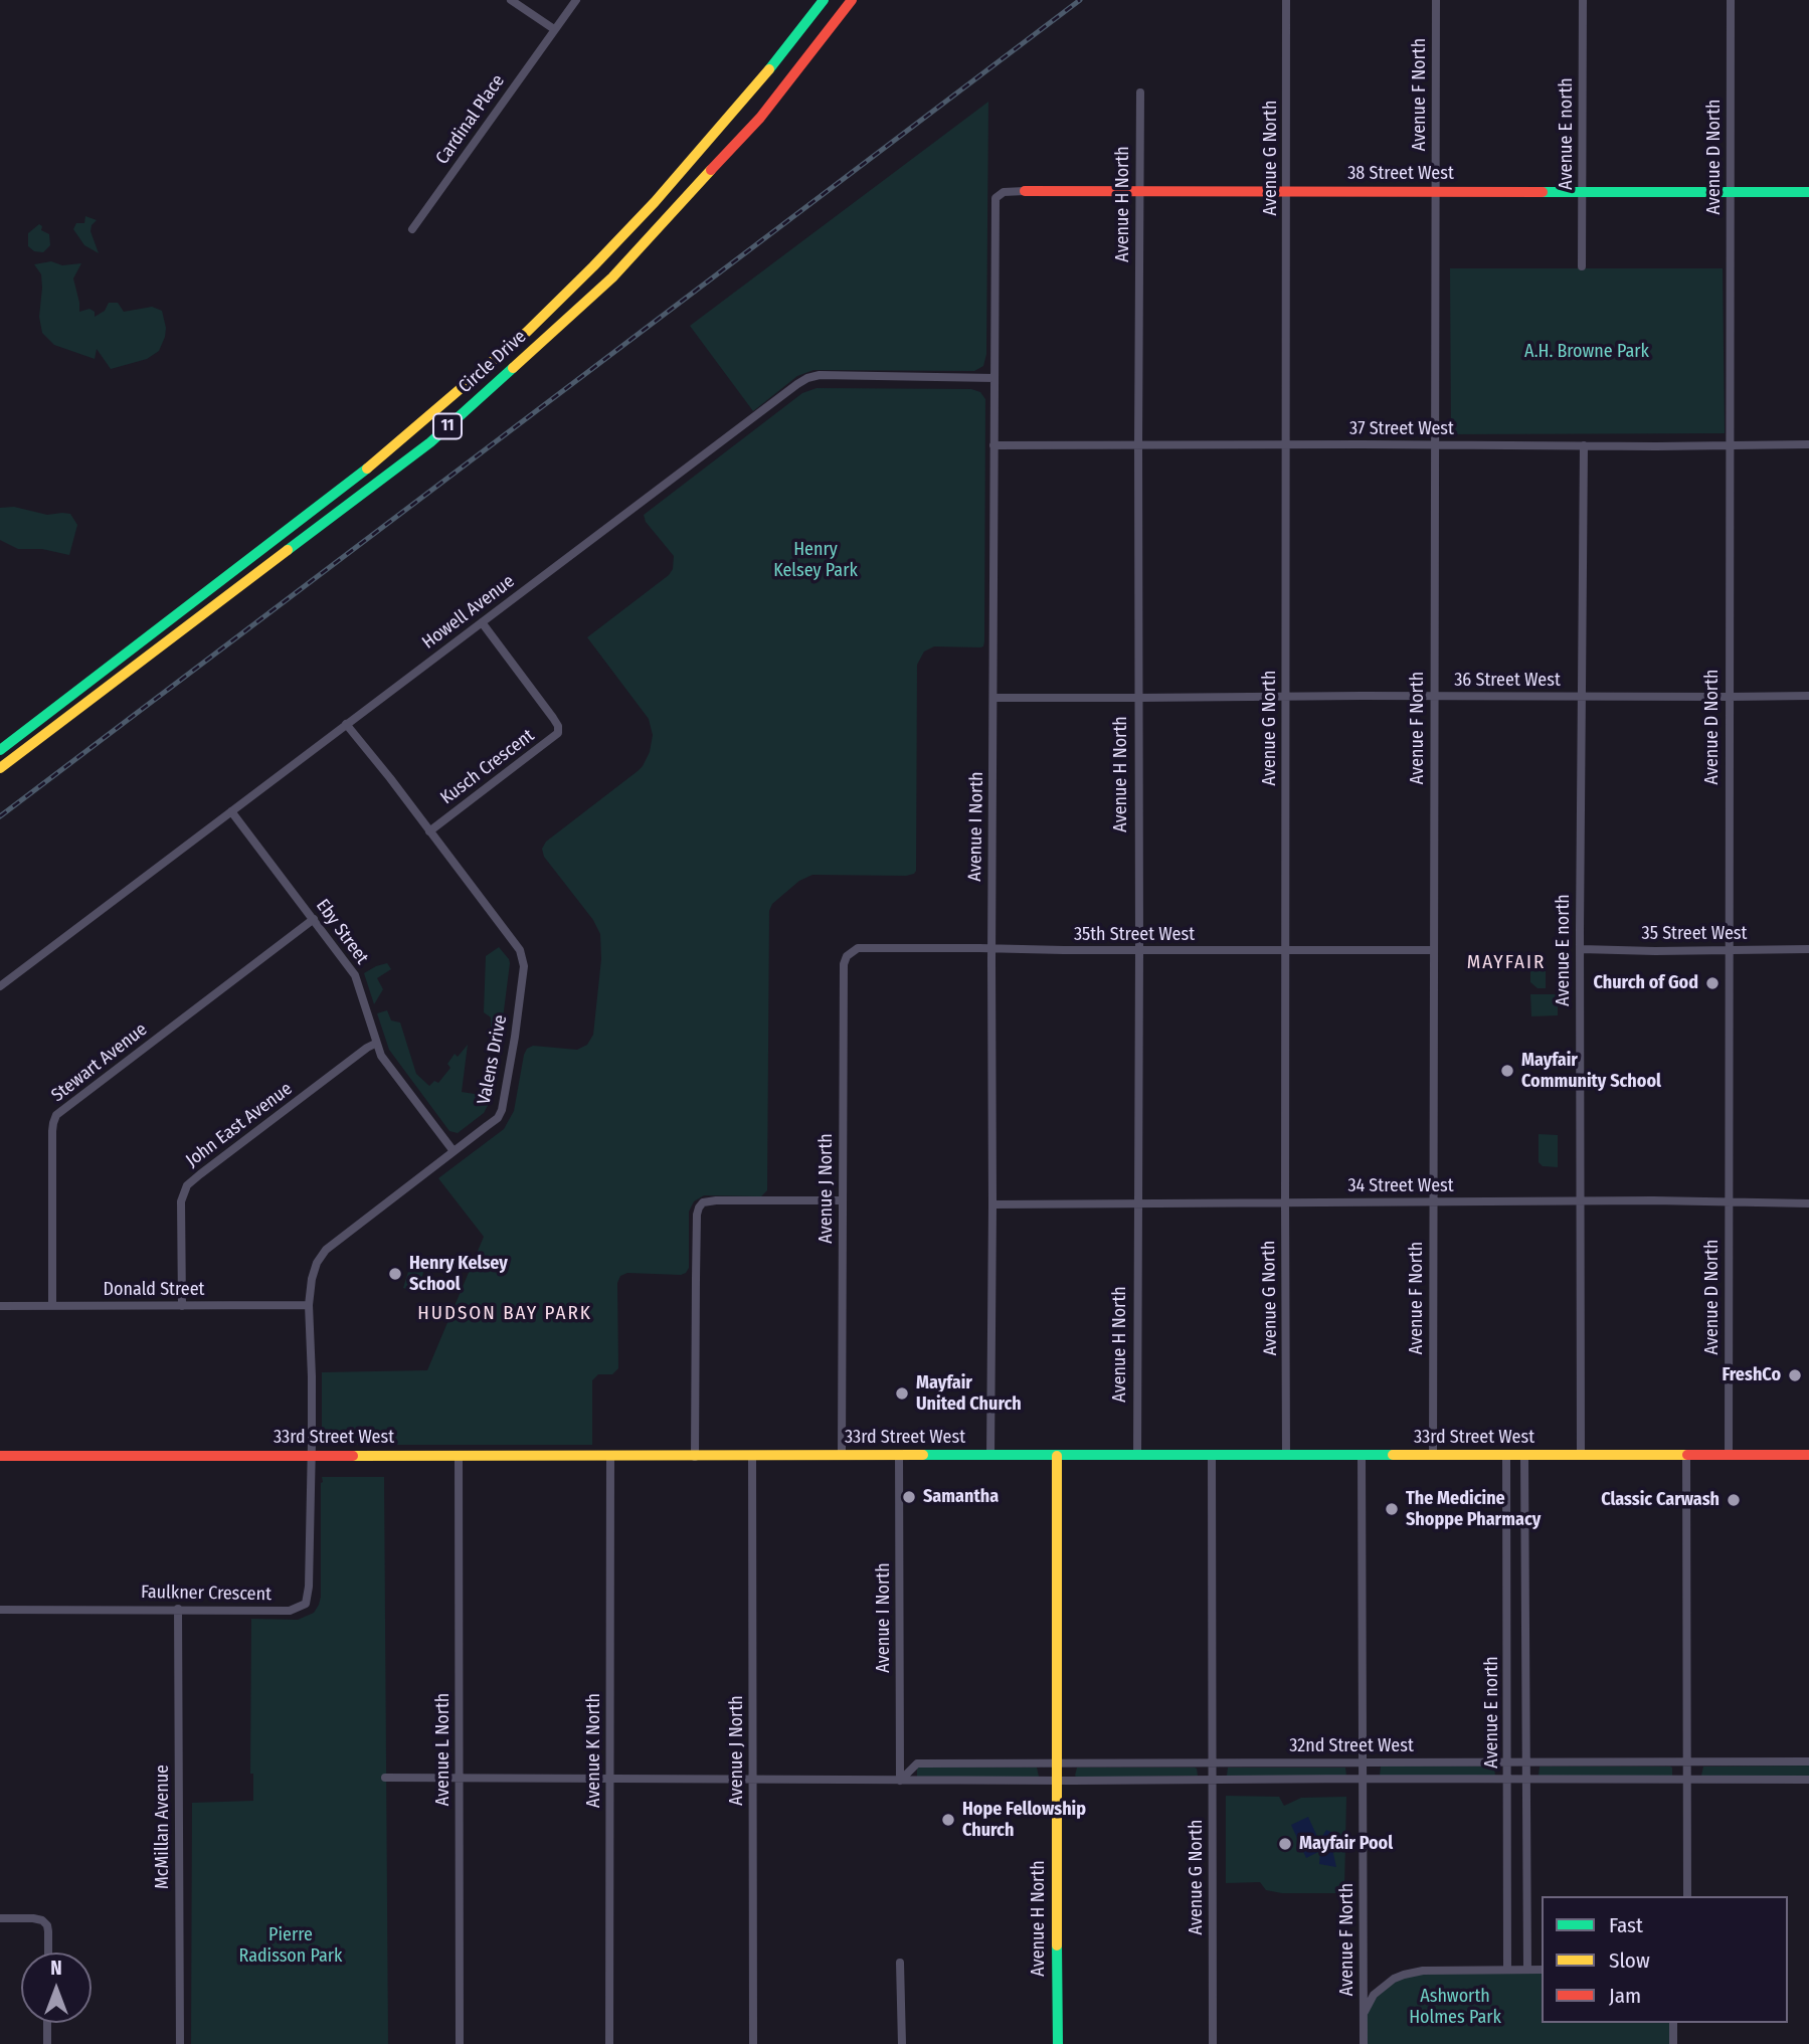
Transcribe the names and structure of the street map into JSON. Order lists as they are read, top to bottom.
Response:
{
  "streets": {
    "main road": [
      "38 Street West",
      "Avenue H North",
      "Circle Drive",
      "11",
      "33rd Street West"
    ],
    "street": [
      "Avenue F North",
      "Cardinal Place",
      "Avenue E north",
      "Avenue D North",
      "Avenue G North",
      "37 Street West",
      "Howell Avenue",
      "36 Street West",
      "Kusch Crescent",
      "Avenue I North",
      "Eby Street",
      "35 Street West",
      "35th Street West",
      "Valens Drive",
      "Stewart Avenue",
      "John East Avenue",
      "34 Street West",
      "Avenue J North",
      "Donald Street",
      "Faulkner Crescent",
      "32nd Street West",
      "Avenue L North",
      "Avenue K North",
      "McMillan Avenue"
    ]
  },
  "crossings": [
    ["Avenue F North", "38 Street West"],
    ["Avenue F North", "37 Street West"],
    ["Avenue F North", "36 Street West"],
    ["Avenue F North", "35th Street West"],
    ["Avenue F North", "34 Street West"],
    ["Avenue F North", "33rd Street West"],
    ["Avenue F North", "32nd Street West"],
    ["Avenue E north", "38 Street West"],
    ["Avenue E north", "37 Street West"],
    ["Avenue E north", "36 Street West"],
    ["Avenue E north", "35 Street West"],
    ["Avenue E north", "34 Street West"],
    ["Avenue E north", "33rd Street West"],
    ["Avenue E north", "32nd Street West"],
    ["Avenue D North", "38 Street West"],
    ["Avenue D North", "37 Street West"],
    ["Avenue D North", "36 Street West"],
    ["Avenue D North", "35 Street West"],
    ["Avenue D North", "34 Street West"],
    ["Avenue D North", "33rd Street West"],
    ["Avenue G North", "38 Street West"],
    ["Avenue G North", "37 Street West"],
    ["Avenue G North", "36 Street West"],
    ["Avenue G North", "35th Street West"],
    ["Avenue G North", "34 Street West"],
    ["Avenue G North", "33rd Street West"],
    ["Avenue G North", "32nd Street West"],
    ["38 Street West", "Avenue H North"],
    ["38 Street West", "Avenue I North"],
    ["Avenue H North", "37 Street West"],
    ["Avenue H North", "36 Street West"],
    ["Avenue H North", "35th Street West"],
    ["Avenue H North", "34 Street West"],
    ["Avenue H North", "33rd Street West"],
    ["Avenue H North", "32nd Street West"],
    ["37 Street West", "Avenue I North"],
    ["Howell Avenue", "Kusch Crescent"],
    ["Howell Avenue", "Avenue I North"],
    ["Howell Avenue", "Eby Street"],
    ["Howell Avenue", "Valens Drive"],
    ["36 Street West", "Avenue I North"],
    ["Kusch Crescent", "Valens Drive"],
    ["Avenue I North", "35th Street West"],
    ["Avenue I North", "34 Street West"],
    ["Avenue I North", "33rd Street West"],
    ["Avenue I North", "32nd Street West"],
    ["Eby Street", "Valens Drive"],
    ["Eby Street", "Stewart Avenue"],
    ["Eby Street", "John East Avenue"],
    ["35th Street West", "Avenue J North"],
    ["Valens Drive", "Donald Street"],
    ["Valens Drive", "33rd Street West"],
    ["Valens Drive", "Faulkner Crescent"],
    ["Stewart Avenue", "Donald Street"],
    ["John East Avenue", "Donald Street"],
    ["Avenue J North", "33rd Street West"],
    ["Avenue J North", "32nd Street West"],
    ["33rd Street West", "Faulkner Crescent"],
    ["33rd Street West", "Avenue L North"],
    ["33rd Street West", "Avenue K North"],
    ["Faulkner Crescent", "McMillan Avenue"],
    ["32nd Street West", "Avenue L North"],
    ["32nd Street West", "Avenue K North"]
  ],
  "districts": ["MAYFAIR", "HUDSON BAY PARK"],
  "parks": [
    "A.H. Browne Park",
    "Henry Kelsey Park",
    "Pierre Radisson Park",
    "Ashworth Holmes Park"
  ],
  "places": [
    "Church of God",
    "Mayfair Community School",
    "Henry Kelsey School",
    "FreshCo",
    "Mayfair United Church",
    "Samantha",
    "Classic Carwash",
    "The Medicine Shoppe Pharmacy",
    "Hope Fellowship Church",
    "Mayfair Pool"
  ],
  "legend": ["Fast", "Slow", "Jam"],
  "north": "top"
}
